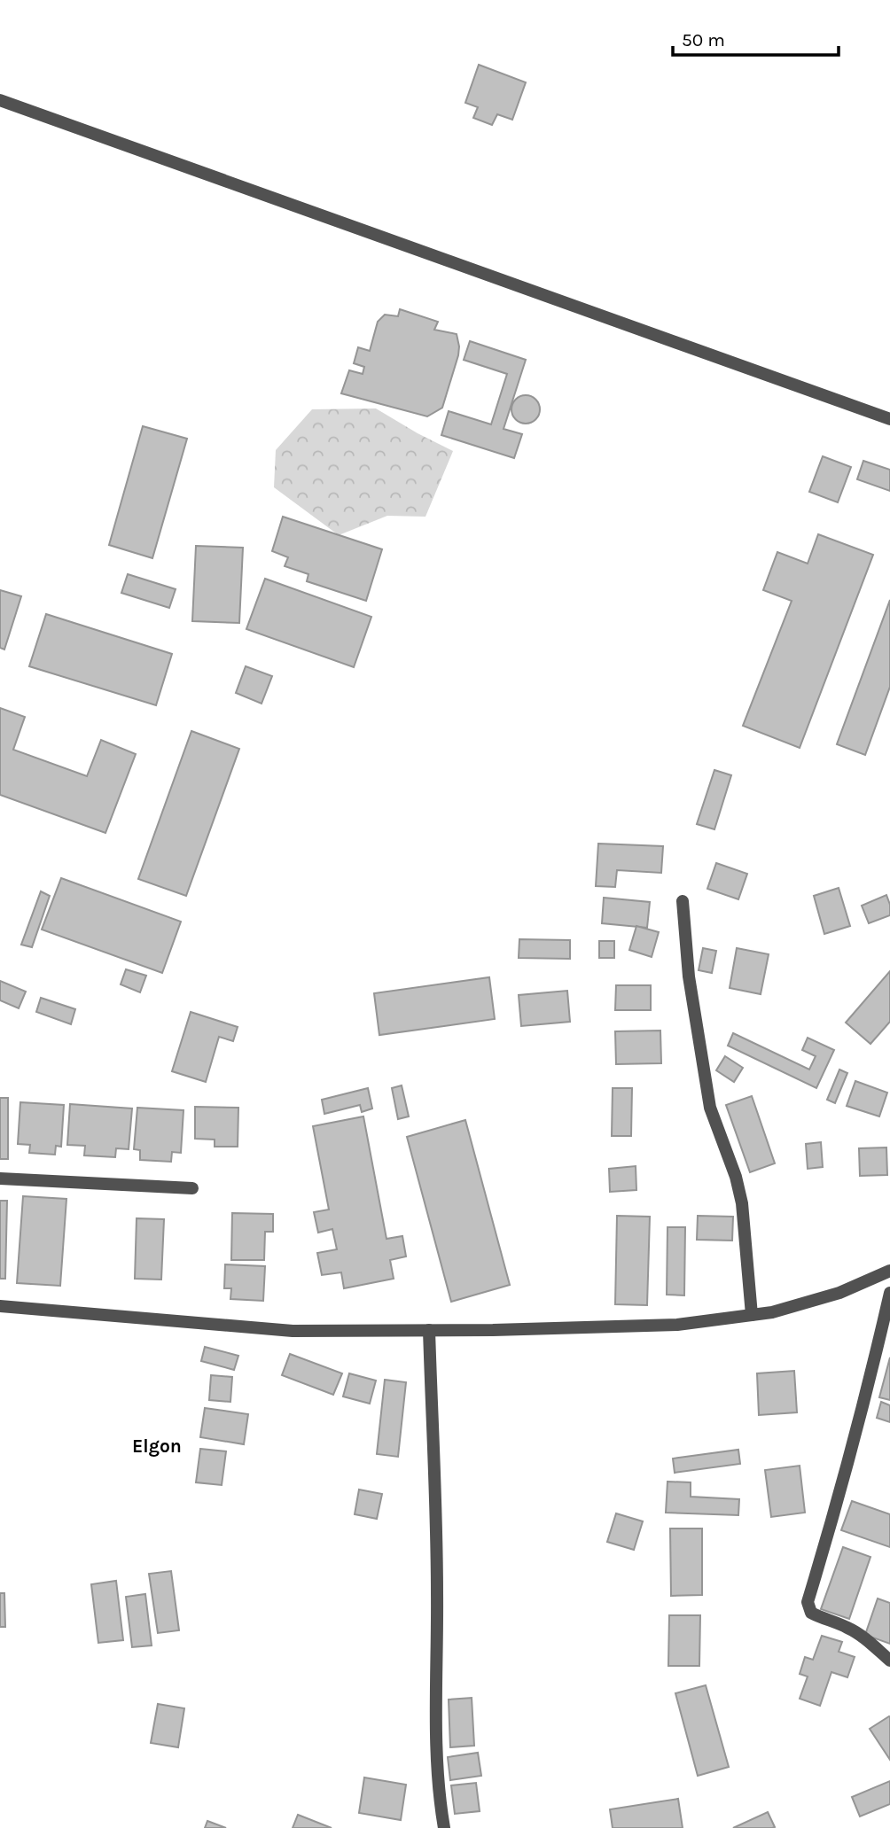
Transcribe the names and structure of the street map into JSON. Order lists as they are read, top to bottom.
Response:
{
  "districts": ["Elgon"],
  "scale_bar": "50 m"
}
